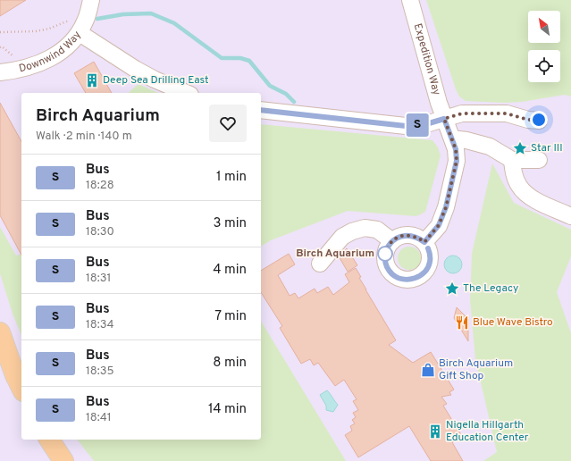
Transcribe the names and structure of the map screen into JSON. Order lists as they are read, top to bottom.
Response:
{
  "streets": {
    "street": ["Downwind Way", "Expedition Way"]
  },
  "places": {
    "building": ["Deep Sea Drilling East", "Nigella Hillgarth Education Center"],
    "place": ["Star III", "The Legacy"],
    "other": ["Birch Aquarium"],
    "restaurant": ["Blue Wave Bistro"],
    "shop": ["Birch Aquarium Gift Shop"]
  },
  "lines": ["bus line S"],
  "north": "top left",
  "page": {
    "on_map": "S",
    "heading": ["Birch Aquarium", "Walk · 2 min · 140 m"],
    "list": [
      {
        "mark": "S",
        "name": "Bus",
        "note": "18:28",
        "value": "1 min"
      },
      {
        "mark": "S",
        "name": "Bus",
        "note": "18:30",
        "value": "3 min"
      },
      {
        "mark": "S",
        "name": "Bus",
        "note": "18:31",
        "value": "4 min"
      },
      {
        "mark": "S",
        "name": "Bus",
        "note": "18:34",
        "value": "7 min"
      },
      {
        "mark": "S",
        "name": "Bus",
        "note": "18:35",
        "value": "8 min"
      },
      {
        "mark": "S",
        "name": "Bus",
        "note": "18:41",
        "value": "14 min"
      }
    ]
  }
}
